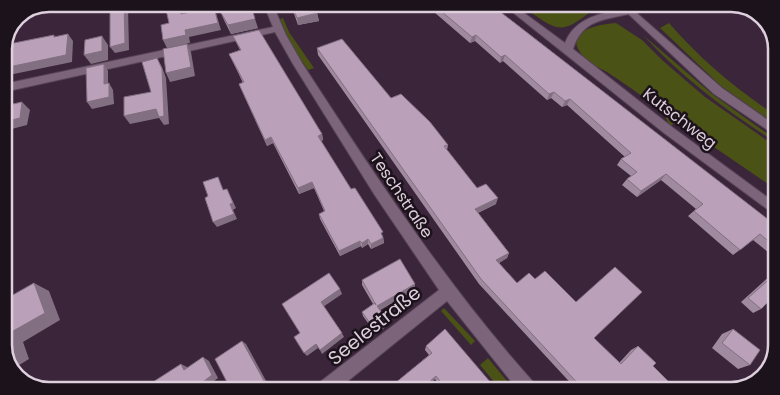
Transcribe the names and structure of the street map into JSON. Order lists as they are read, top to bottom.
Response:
{
  "streets": {
    "street": ["Kutschweg", "Teschstraße", "Seelestraße"]
  },
  "crossings": [
    ["Teschstraße", "Seelestraße"]
  ]
}
